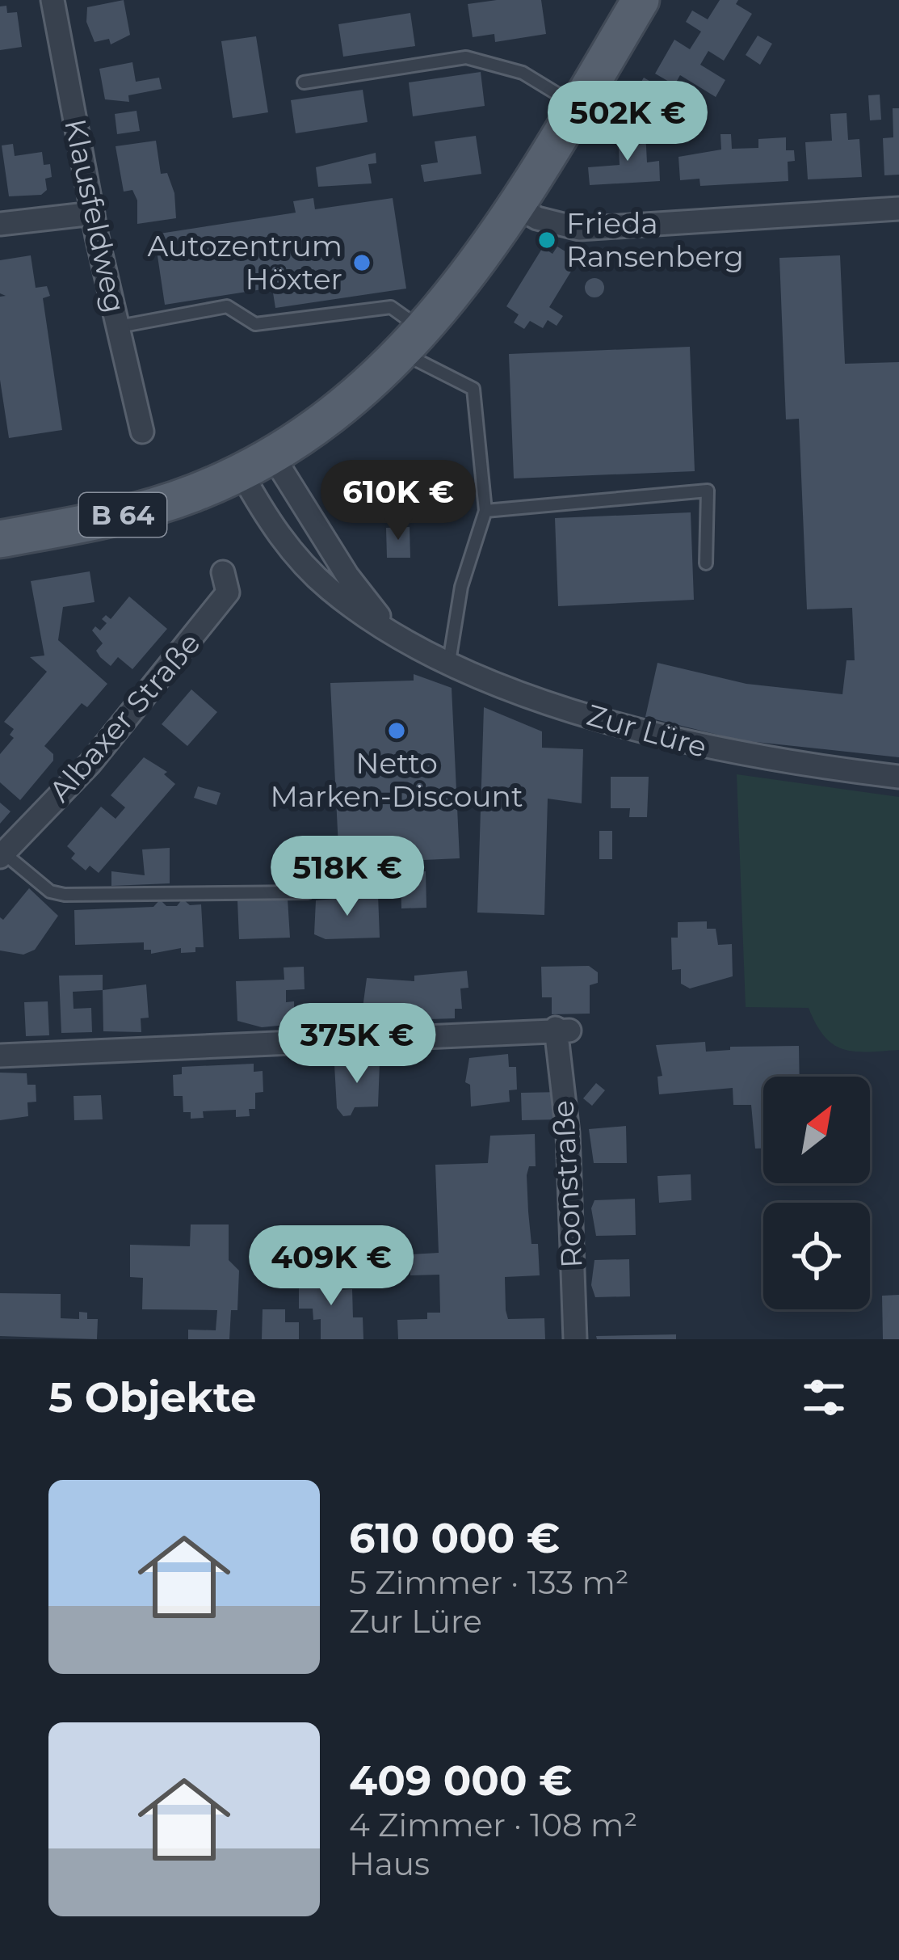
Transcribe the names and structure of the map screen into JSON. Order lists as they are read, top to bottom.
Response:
{
  "streets": {
    "main road": ["B 64"],
    "street": [
      "Klausfeldweg",
      "Albaxer Straße",
      "Zur Lüre",
      "Roonstraße"
    ]
  },
  "crossings": [
    ["B 64", "Zur Lüre"]
  ],
  "places": ["Frieda Ransenberg", "Autozentrum Höxter", "Netto Marken-Discount"],
  "north": "top right",
  "page": {
    "price": [
      "502K €",
      "610K €",
      "518K €",
      "375K €",
      "409K €"
    ],
    "heading": "5 Objekte",
    "list": [
      {
        "name": "610 000 €",
        "note": "5 Zimmer · 133 m² · Zur Lüre"
      },
      {
        "name": "409 000 €",
        "note": "4 Zimmer · 108 m² · Haus"
      }
    ]
  }
}
